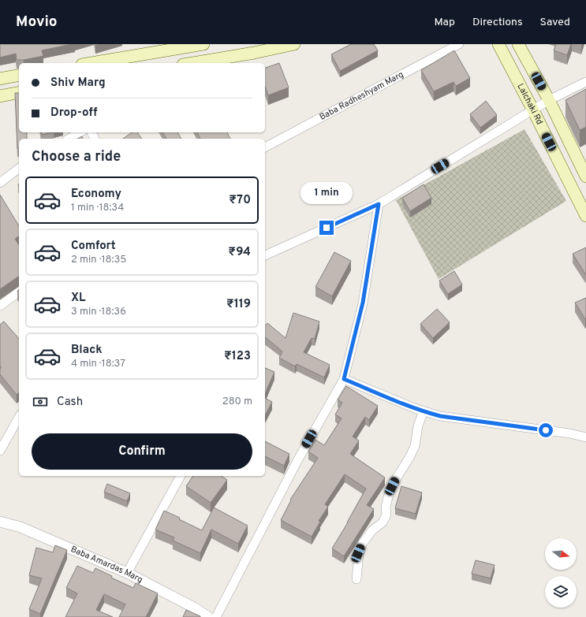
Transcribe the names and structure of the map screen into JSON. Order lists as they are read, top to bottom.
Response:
{
  "streets": {
    "main road": ["Lalchaki Rd"],
    "street": ["Baba Radheshyam Marg", "Baba Amardas Marg"]
  },
  "north": "right",
  "page": {
    "header": "Movio",
    "nav": ["Map", "Directions", "Saved"],
    "banner": ["Shiv Marg", "Drop-off"],
    "heading": "Choose a ride",
    "list": [
      {
        "name": "Economy",
        "note": "1 min · 18:34",
        "value": "₹70"
      },
      {
        "name": "Comfort",
        "note": "2 min · 18:35",
        "value": "₹94"
      },
      {
        "name": "XL",
        "note": "3 min · 18:36",
        "value": "₹119"
      },
      {
        "name": "Black",
        "note": "4 min · 18:37",
        "value": "₹123"
      }
    ],
    "bubble": "1 min",
    "pay": ["Cash", "280 m"],
    "buttons": "Confirm"
  }
}
